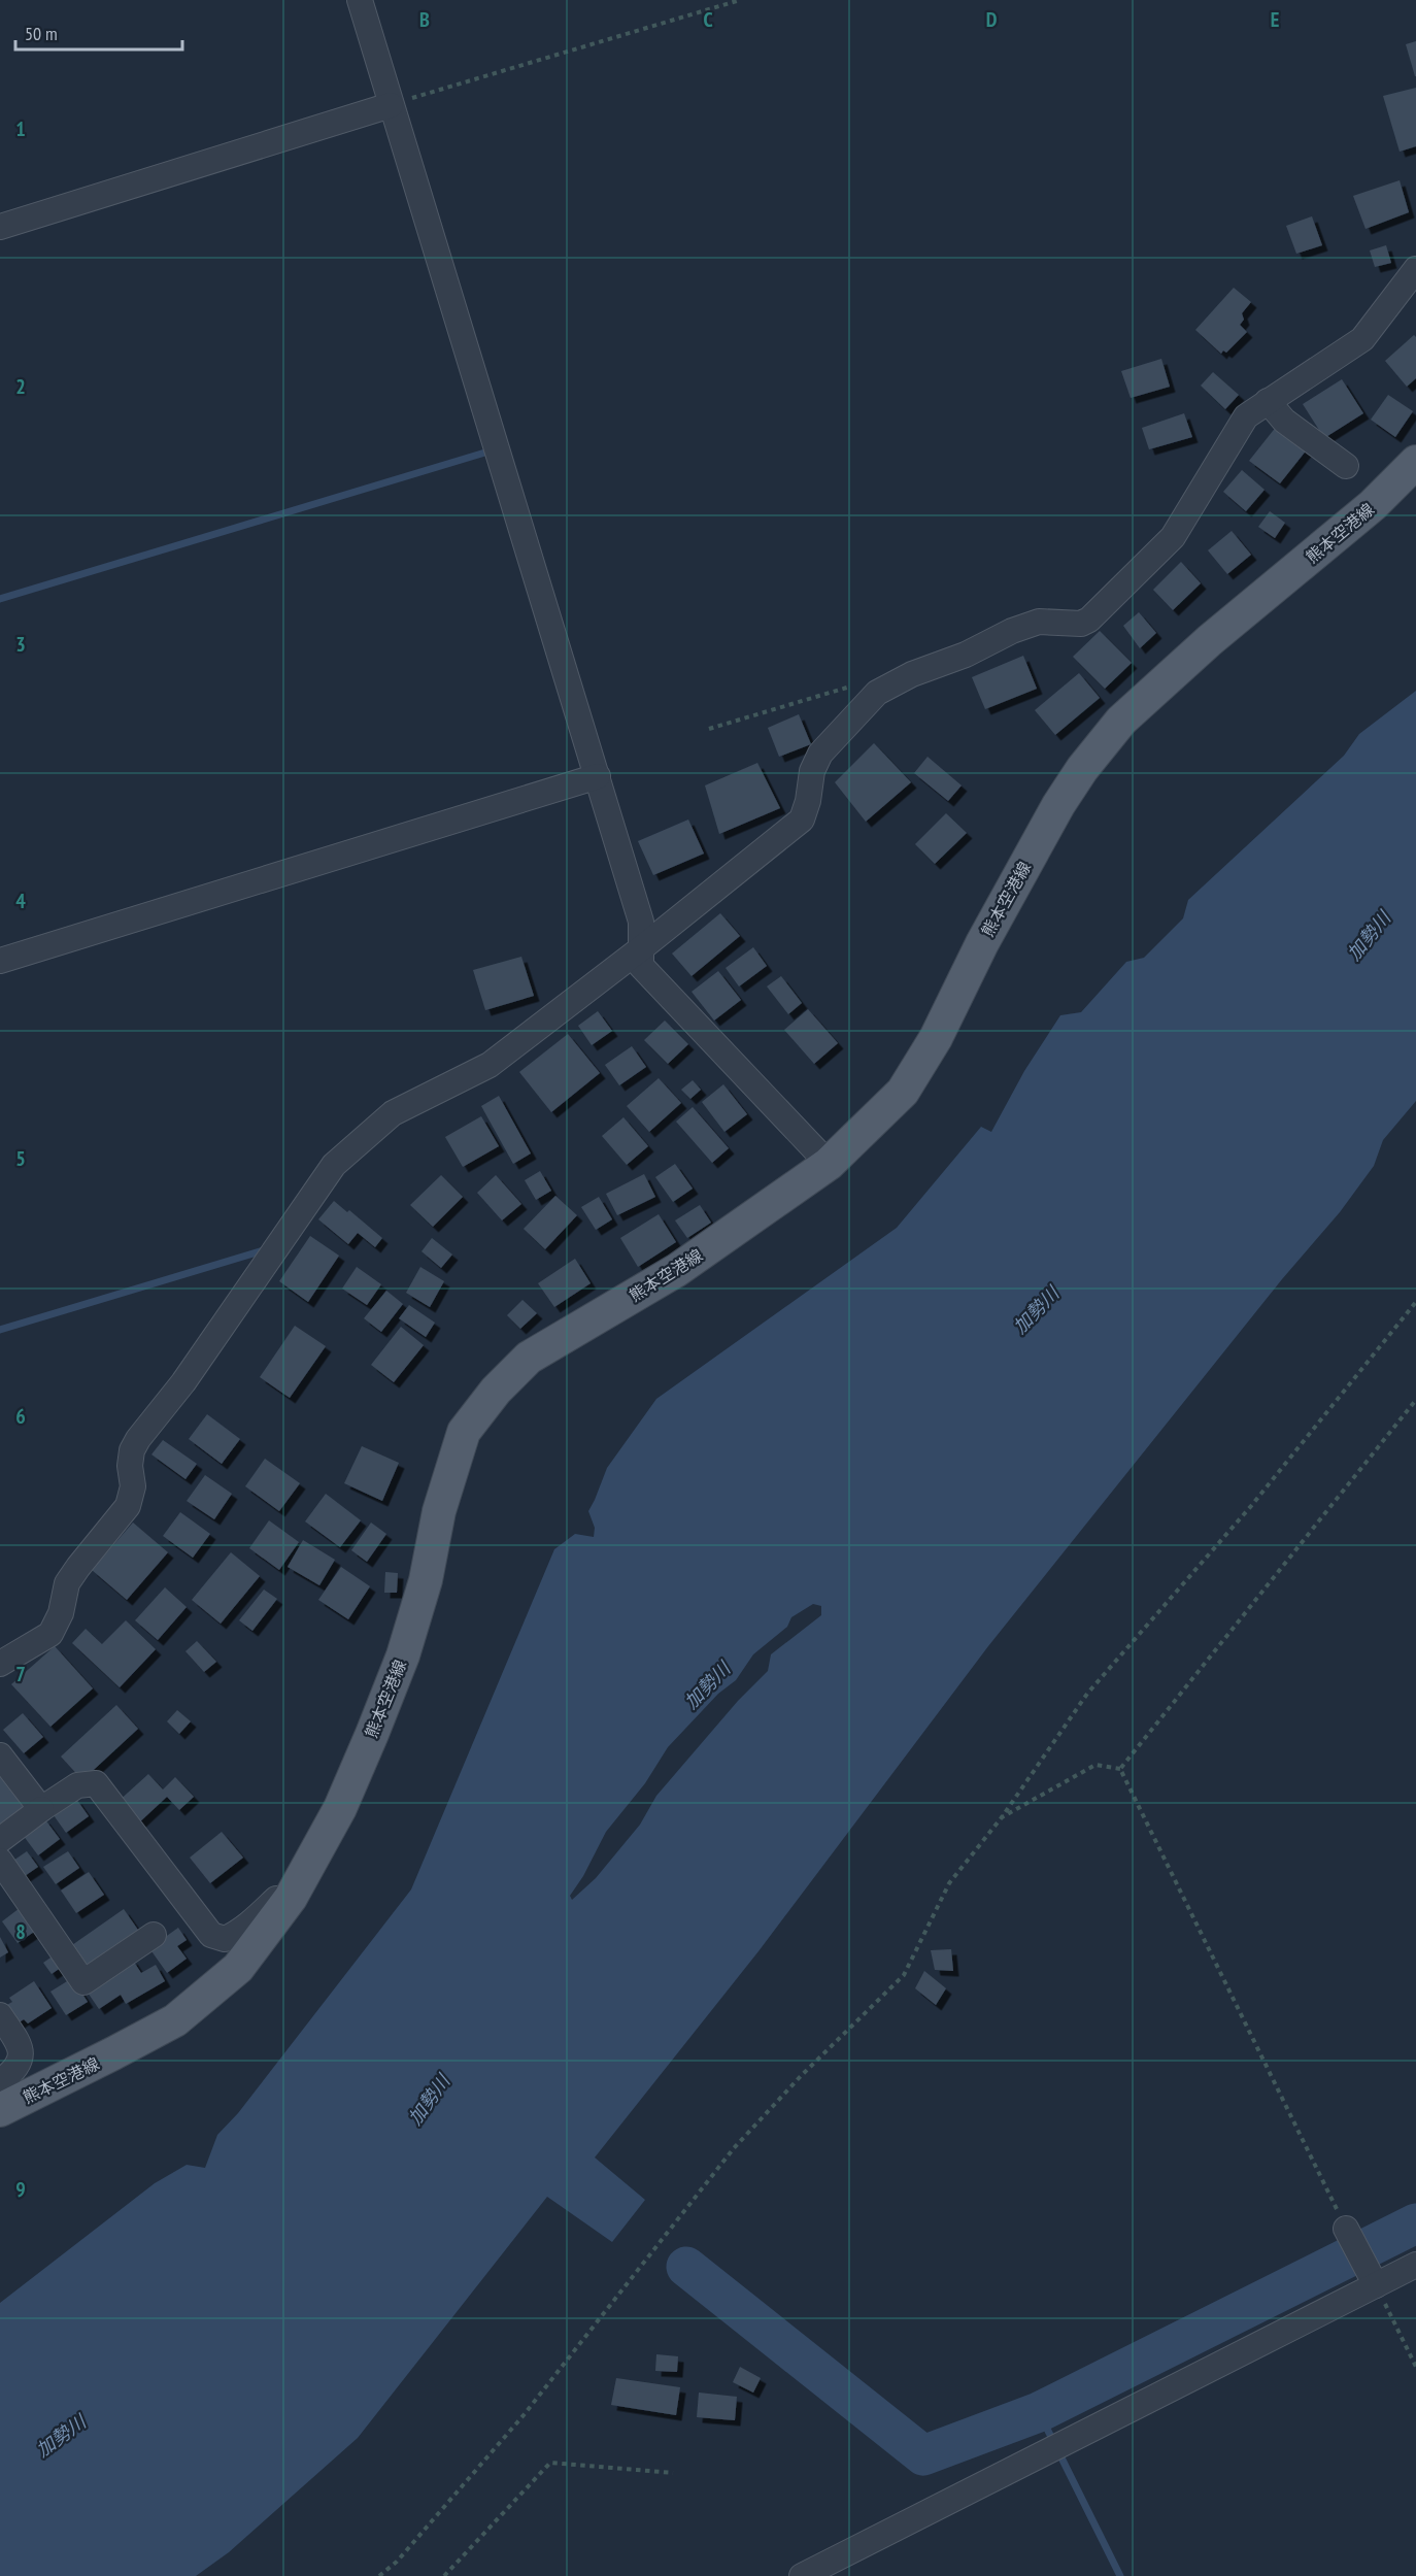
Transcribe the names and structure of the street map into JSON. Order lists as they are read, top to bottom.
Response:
{
  "streets": {
    "main road": ["熊本空港線"]
  },
  "water": ["加勢川"],
  "scale_bar": "50 m",
  "grid": {
    "columns": [
      "B",
      "C",
      "D",
      "E"
    ],
    "rows": [
      "1",
      "2",
      "3",
      "4",
      "5",
      "6",
      "7",
      "8",
      "9"
    ]
  }
}
